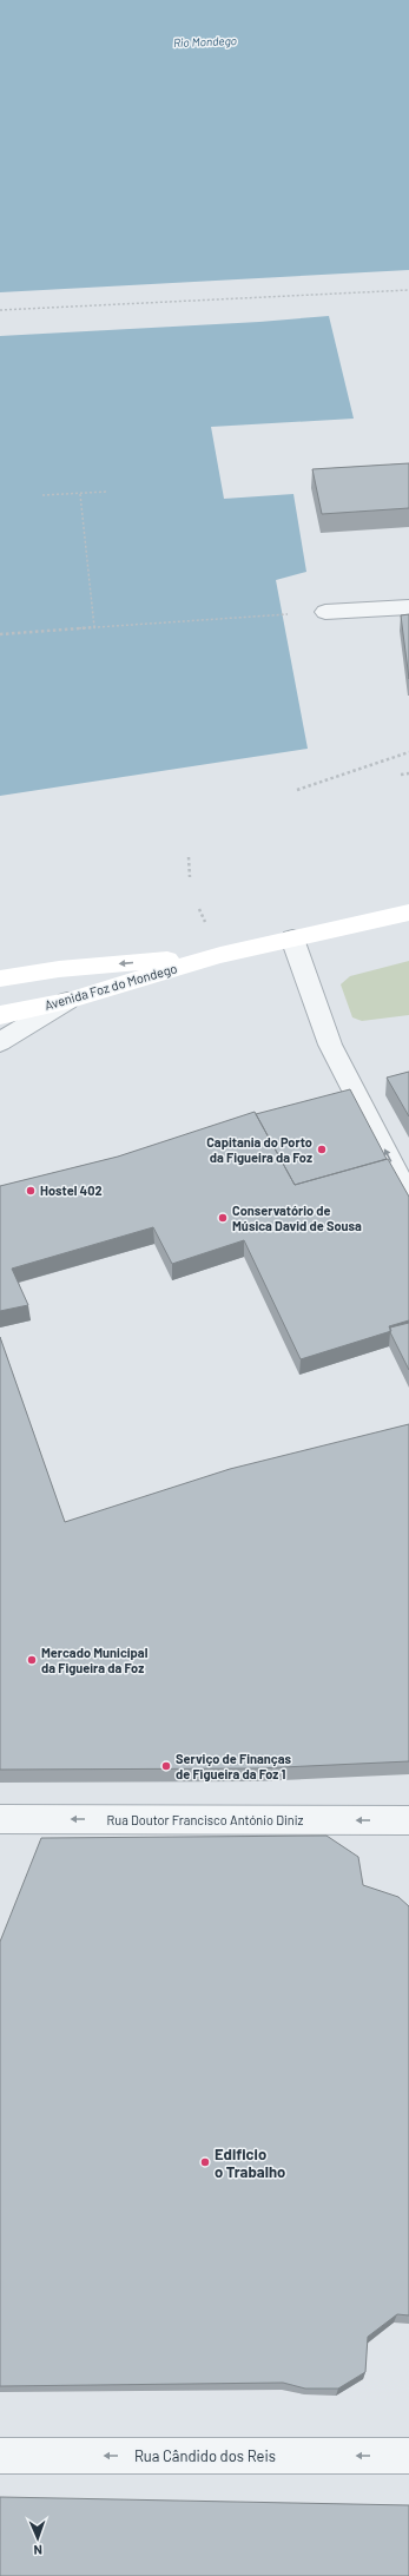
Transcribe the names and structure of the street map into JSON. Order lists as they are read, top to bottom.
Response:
{
  "streets": {
    "main road": ["Avenida Foz do Mondego"],
    "street": ["Rua Doutor Francisco António Diniz", "Rua Cândido dos Reis"]
  },
  "one_way": ["Rua Doutor Francisco António Diniz", "Rua Cândido dos Reis"],
  "water": ["Rio Mondego"],
  "places": [
    "Capitania do Porto da Figueira da Foz",
    "Hostel 402",
    "Conservatório de Música David de Sousa",
    "Mercado Municipal da Figueira da Foz",
    "Serviço de Finanças de Figueira da Foz 1",
    "Edificio o Trabalho"
  ],
  "north": "bottom"
}
